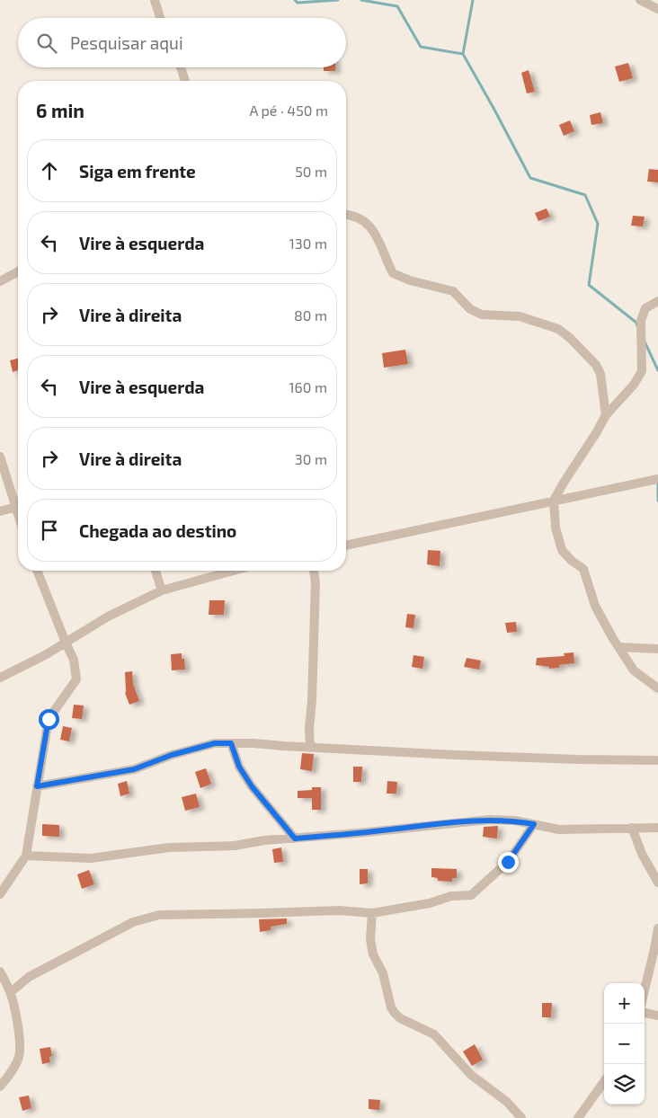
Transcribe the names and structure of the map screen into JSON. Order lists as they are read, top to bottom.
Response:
{
  "page": {
    "search": "Pesquisar aqui",
    "heading": ["6 min", "A pé · 450 m"],
    "list": [
      ["Siga em frente", "50 m"],
      ["Vire à esquerda", "130 m"],
      ["Vire à direita", "80 m"],
      ["Vire à esquerda", "160 m"],
      ["Vire à direita", "30 m"],
      "Chegada ao destino"
    ],
    "map_buttons": ["+", "−"]
  }
}
